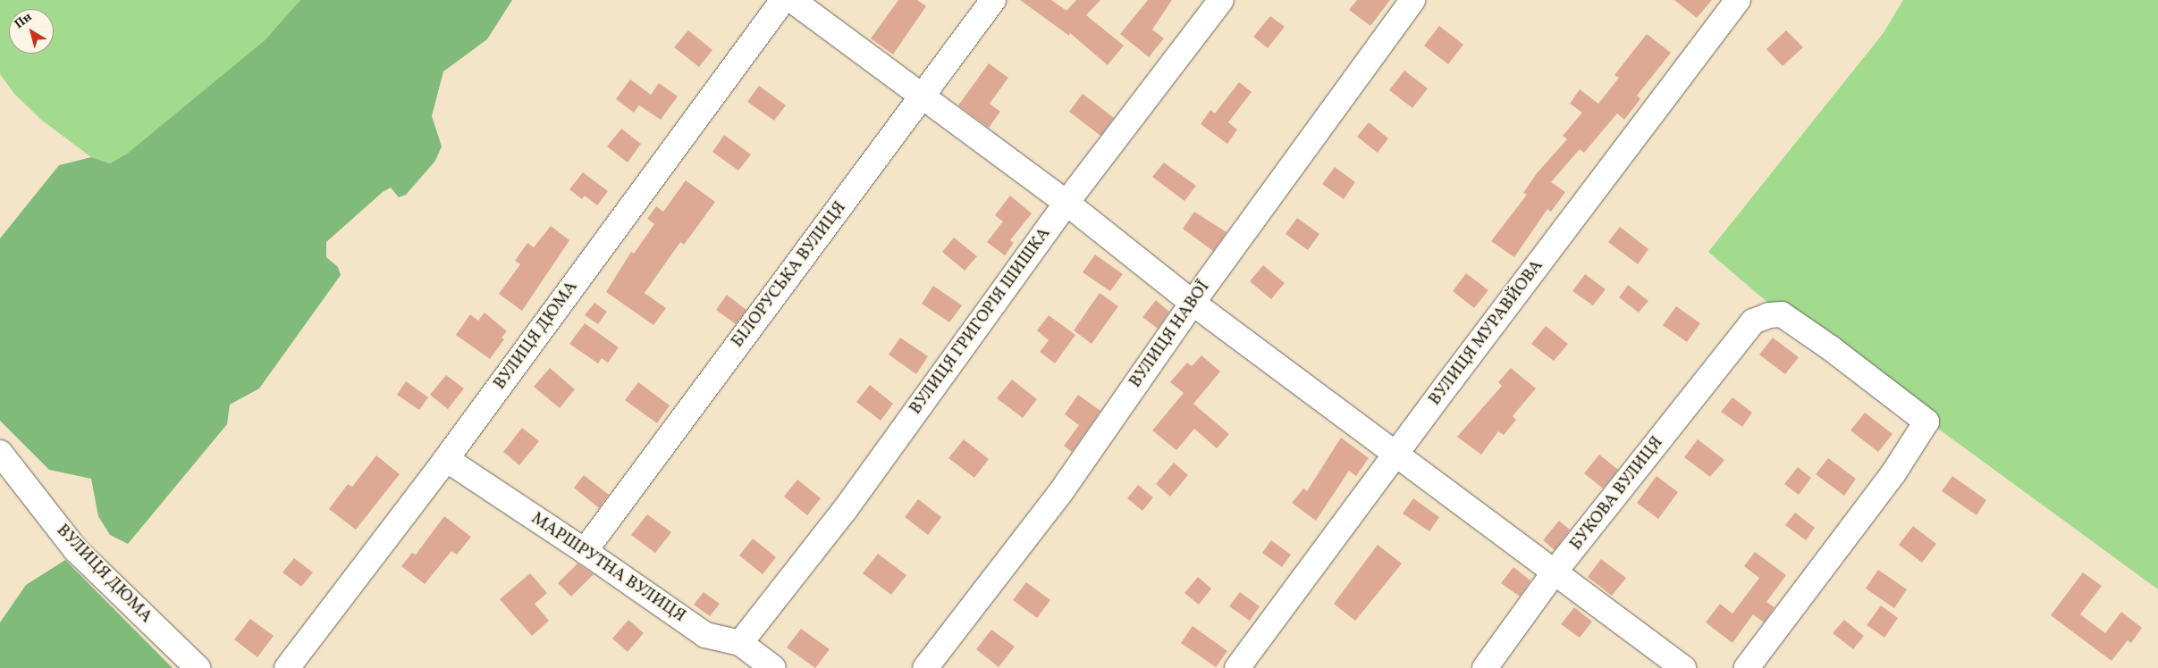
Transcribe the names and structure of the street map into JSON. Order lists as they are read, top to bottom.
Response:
{
  "streets": {
    "street": [
      "БІЛОРУСЬКА ВУЛИЦЯ",
      "ВУЛИЦЯ ГРИГОРІЯ ШИШКА",
      "ВУЛИЦЯ МУРАВЙОВА",
      "ВУЛИЦЯ НАВОЇ",
      "ВУЛИЦЯ ДЮМА",
      "БУКОВА ВУЛИЦЯ",
      "МАРШРУТНА ВУЛИЦЯ"
    ]
  },
  "crossings": [
    ["БІЛОРУСЬКА ВУЛИЦЯ", "МАРШРУТНА ВУЛИЦЯ"],
    ["ВУЛИЦЯ ГРИГОРІЯ ШИШКА", "МАРШРУТНА ВУЛИЦЯ"],
    ["ВУЛИЦЯ ДЮМА", "МАРШРУТНА ВУЛИЦЯ"]
  ],
  "north": "top left"
}
